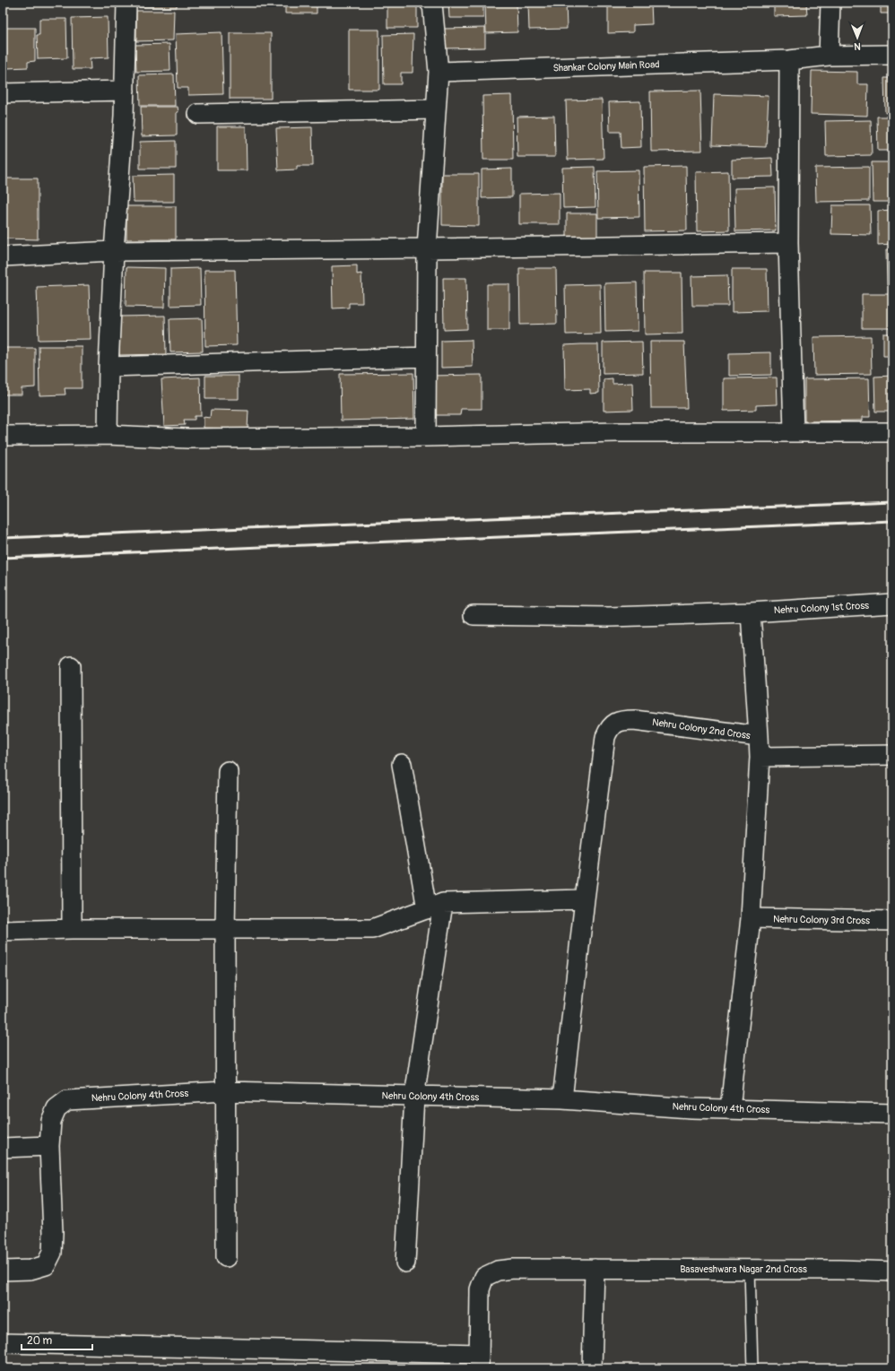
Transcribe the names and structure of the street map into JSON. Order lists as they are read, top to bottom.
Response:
{
  "streets": {
    "street": [
      "Shankar Colony Main Road",
      "Nehru Colony 1st Cross",
      "Nehru Colony 2nd Cross",
      "Nehru Colony 3rd Cross",
      "Nehru Colony 4th Cross",
      "Basaveshwara Nagar 2nd Cross"
    ]
  },
  "crossings": [
    ["Nehru Colony 2nd Cross", "Nehru Colony 3rd Cross"],
    ["Nehru Colony 2nd Cross", "Nehru Colony 4th Cross"]
  ],
  "scale_bar": "20 m",
  "north": "bottom"
}
